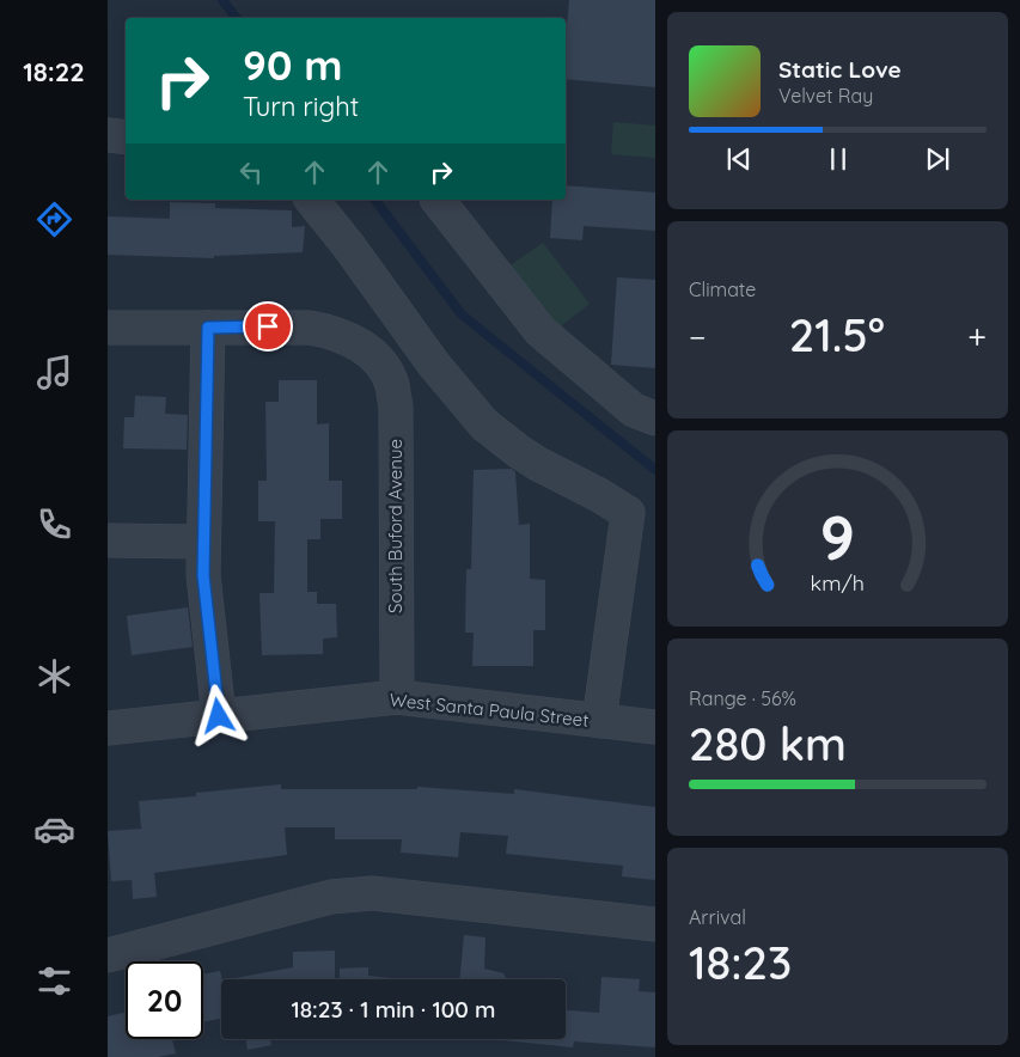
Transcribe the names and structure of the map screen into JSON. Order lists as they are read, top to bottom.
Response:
{
  "streets": {
    "street": ["South Buford Avenue", "West Santa Paula Street"]
  },
  "crossings": [
    ["South Buford Avenue", "West Santa Paula Street"]
  ],
  "page": {
    "tabs": "18:22",
    "turn": ["90 m", "Turn right"],
    "song": ["Static Love", "Velvet Ray"],
    "tile": [
      "Climate",
      ["Range · 56%", "280 km"],
      ["Arrival", "18:23"]
    ],
    "heat": ["−", "21.5°", "+"],
    "limit": "20",
    "trip": "18:23 · 1 min · 100 m",
    "gauge": ["9", "km/h"]
  }
}
